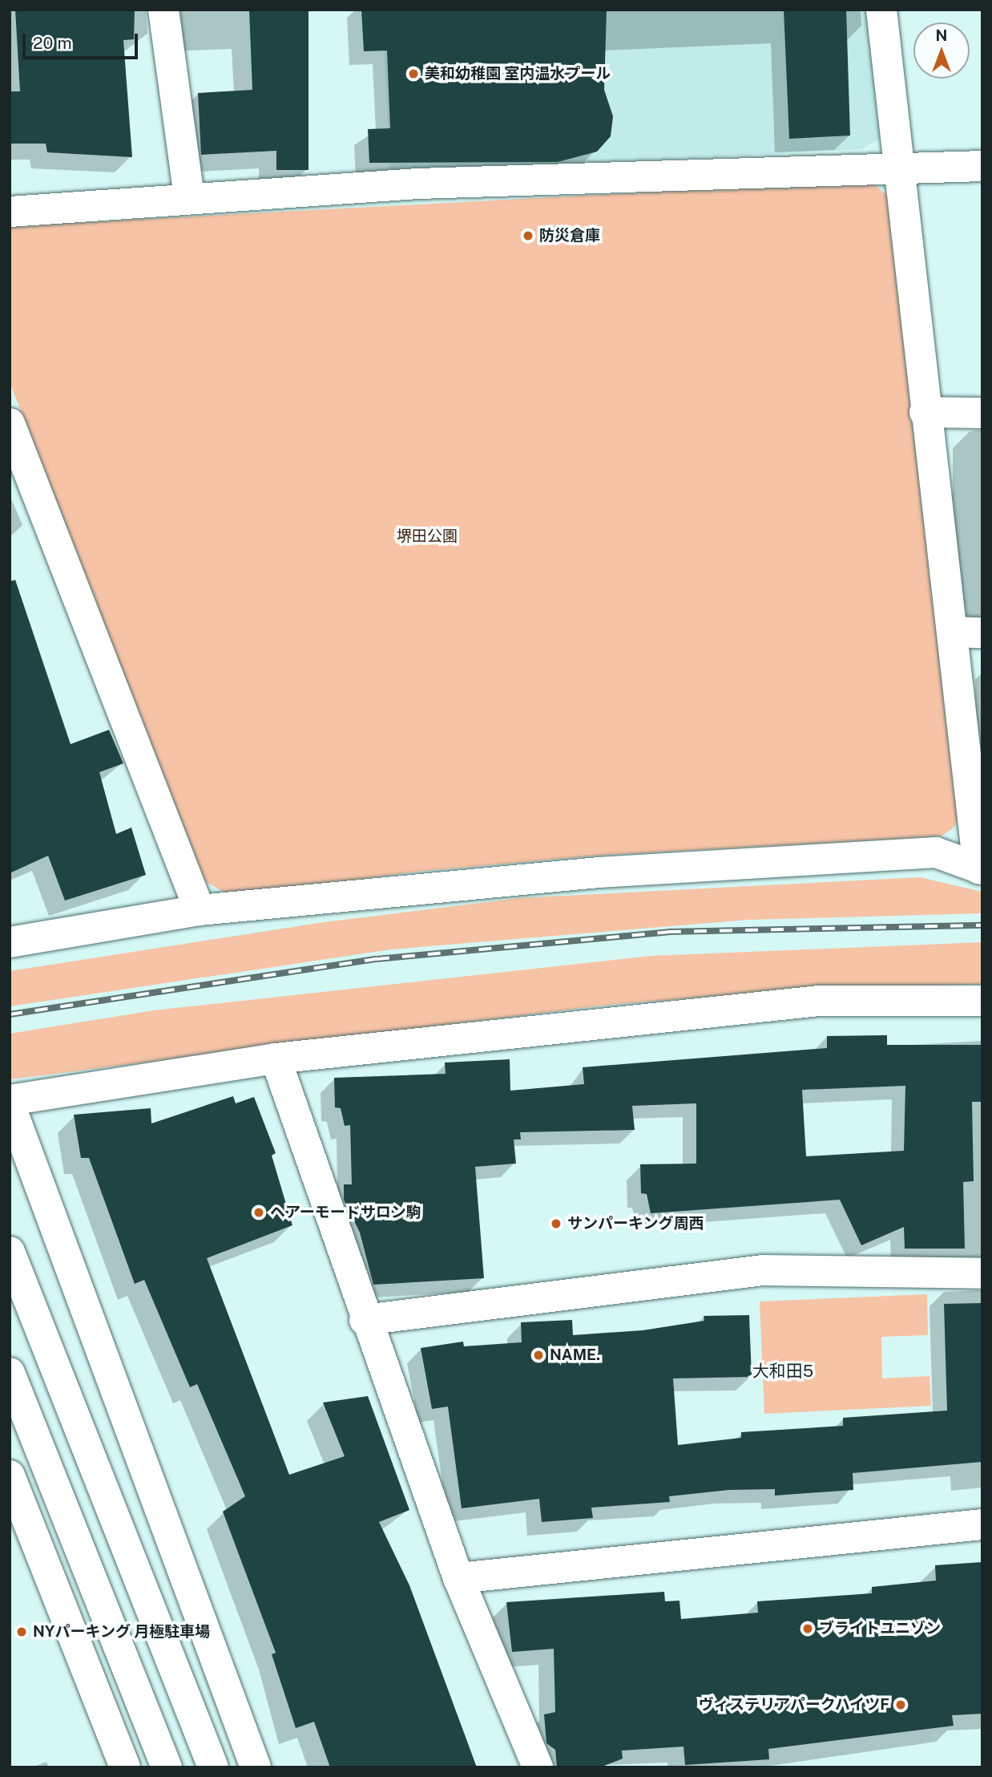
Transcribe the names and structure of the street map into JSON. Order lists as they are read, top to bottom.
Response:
{
  "districts": ["大和田5"],
  "parks": ["堺田公園"],
  "places": [
    "美和幼稚園 室内温水プール",
    "防災倉庫",
    "ヘアーモードサロン駒",
    "サンパーキング周西",
    "NAME.",
    "ブライトユニゾン",
    "NYパーキング 月極駐車場",
    "ヴィステリアパークハイツF"
  ],
  "scale_bar": "20 m",
  "north": "top"
}
